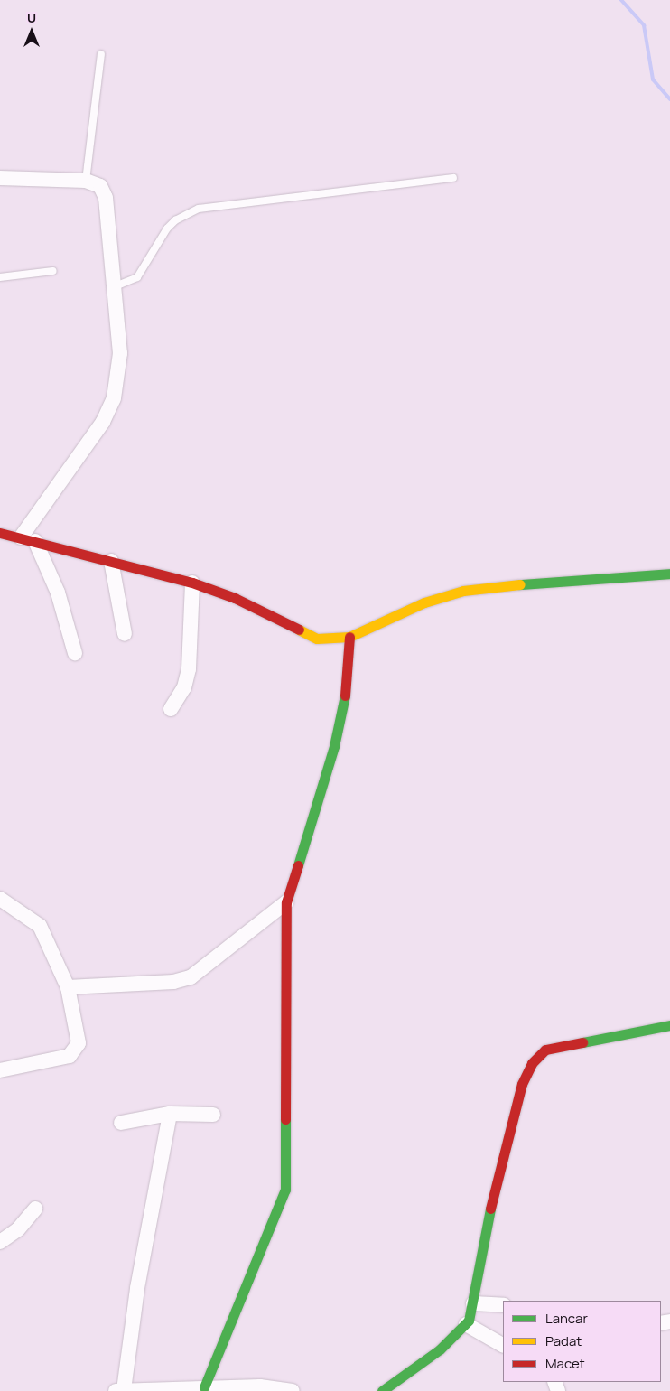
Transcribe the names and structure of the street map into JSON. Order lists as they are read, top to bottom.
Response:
{
  "legend": ["Lancar", "Padat", "Macet"],
  "north": "top"
}
